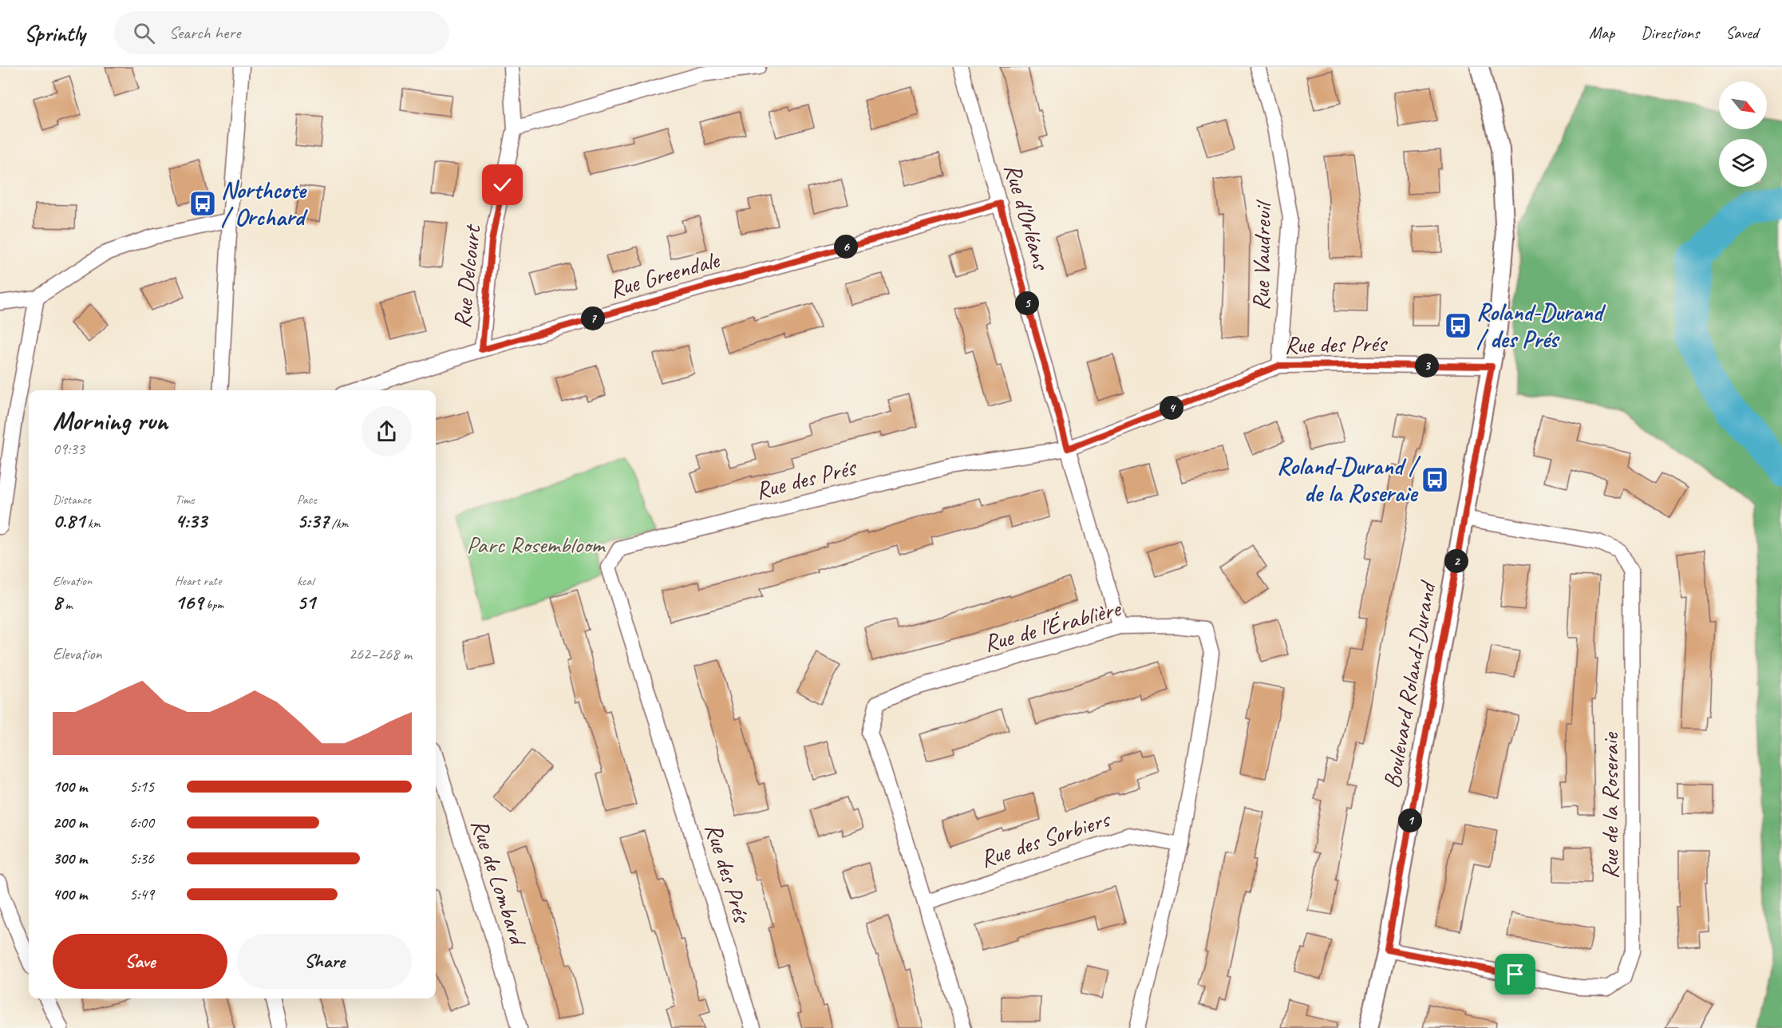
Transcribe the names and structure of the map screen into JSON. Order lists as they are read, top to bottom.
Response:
{
  "streets": {
    "street": [
      "Rue d'Orléans",
      "Rue Vaudreuil",
      "Rue Greendale",
      "Rue Delcourt",
      "Rue des Prés",
      "Rue de l'Érablière",
      "Boulevard Roland-Durand",
      "Rue de la Roseraie",
      "Rue des Sorbiers",
      "Rue de Lombard"
    ]
  },
  "crossings": [
    ["Rue d'Orléans", "Rue Greendale"],
    ["Rue d'Orléans", "Rue des Prés"],
    ["Rue d'Orléans", "Rue de l'Érablière"],
    ["Rue Vaudreuil", "Rue des Prés"],
    ["Rue Greendale", "Rue Delcourt"],
    ["Rue des Prés", "Boulevard Roland-Durand"],
    ["Rue de l'Érablière", "Rue des Sorbiers"],
    ["Boulevard Roland-Durand", "Rue de la Roseraie"]
  ],
  "parks": ["Parc Rosembloom"],
  "places": {
    "bus stop": ["Northcote / Orchard", "Roland-Durand / des Prés", "Roland-Durand / de la Roseraie"]
  },
  "north": "bottom right",
  "page": {
    "header": "Sprintly",
    "search": "Search here",
    "nav": ["Map", "Directions", "Saved"],
    "pins": [
      "6",
      "5",
      "7",
      "3",
      "4",
      "2",
      "1"
    ],
    "heading": ["Morning run", "09:33"],
    "stats": [
      ["Distance", "0.81 km"],
      ["Time", "4:33"],
      ["Pace", "5:37 /km"],
      ["Elevation", "8 m"],
      ["Heart rate", "169 bpm"],
      ["kcal", "51"]
    ],
    "chart": ["Elevation", "262–268 m"],
    "list": [
      {
        "name": "100 m",
        "note": "5:15"
      },
      {
        "name": "200 m",
        "note": "6:00"
      },
      {
        "name": "300 m",
        "note": "5:36"
      },
      {
        "name": "400 m",
        "note": "5:49"
      }
    ],
    "buttons": ["Save", "Share"]
  }
}
